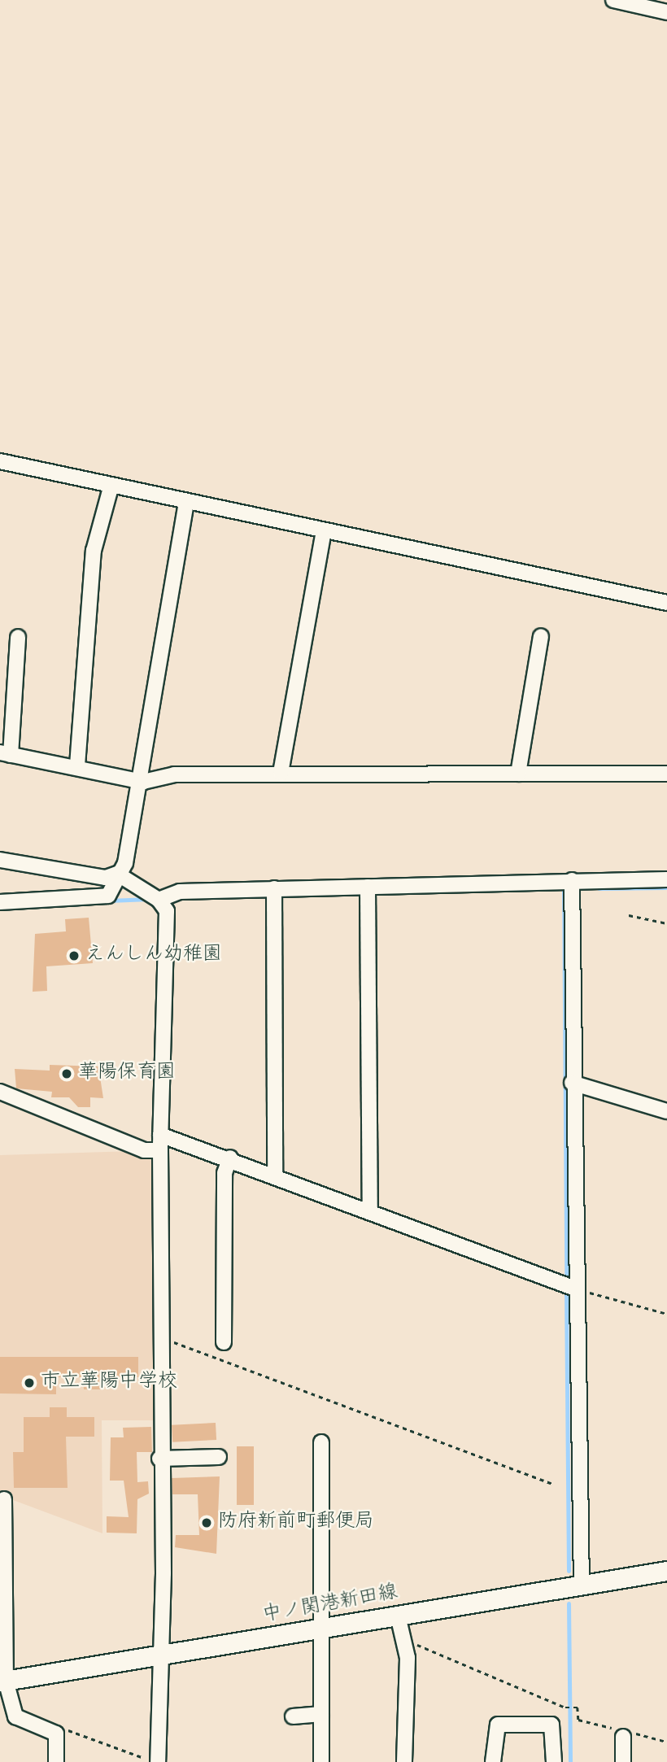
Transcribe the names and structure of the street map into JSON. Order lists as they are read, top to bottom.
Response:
{
  "streets": {
    "main road": ["中ノ関港新田線"]
  },
  "places": [
    "えんしん幼稚園",
    "華陽保育園",
    "市立華陽中学校",
    "防府新前町郵便局"
  ]
}
